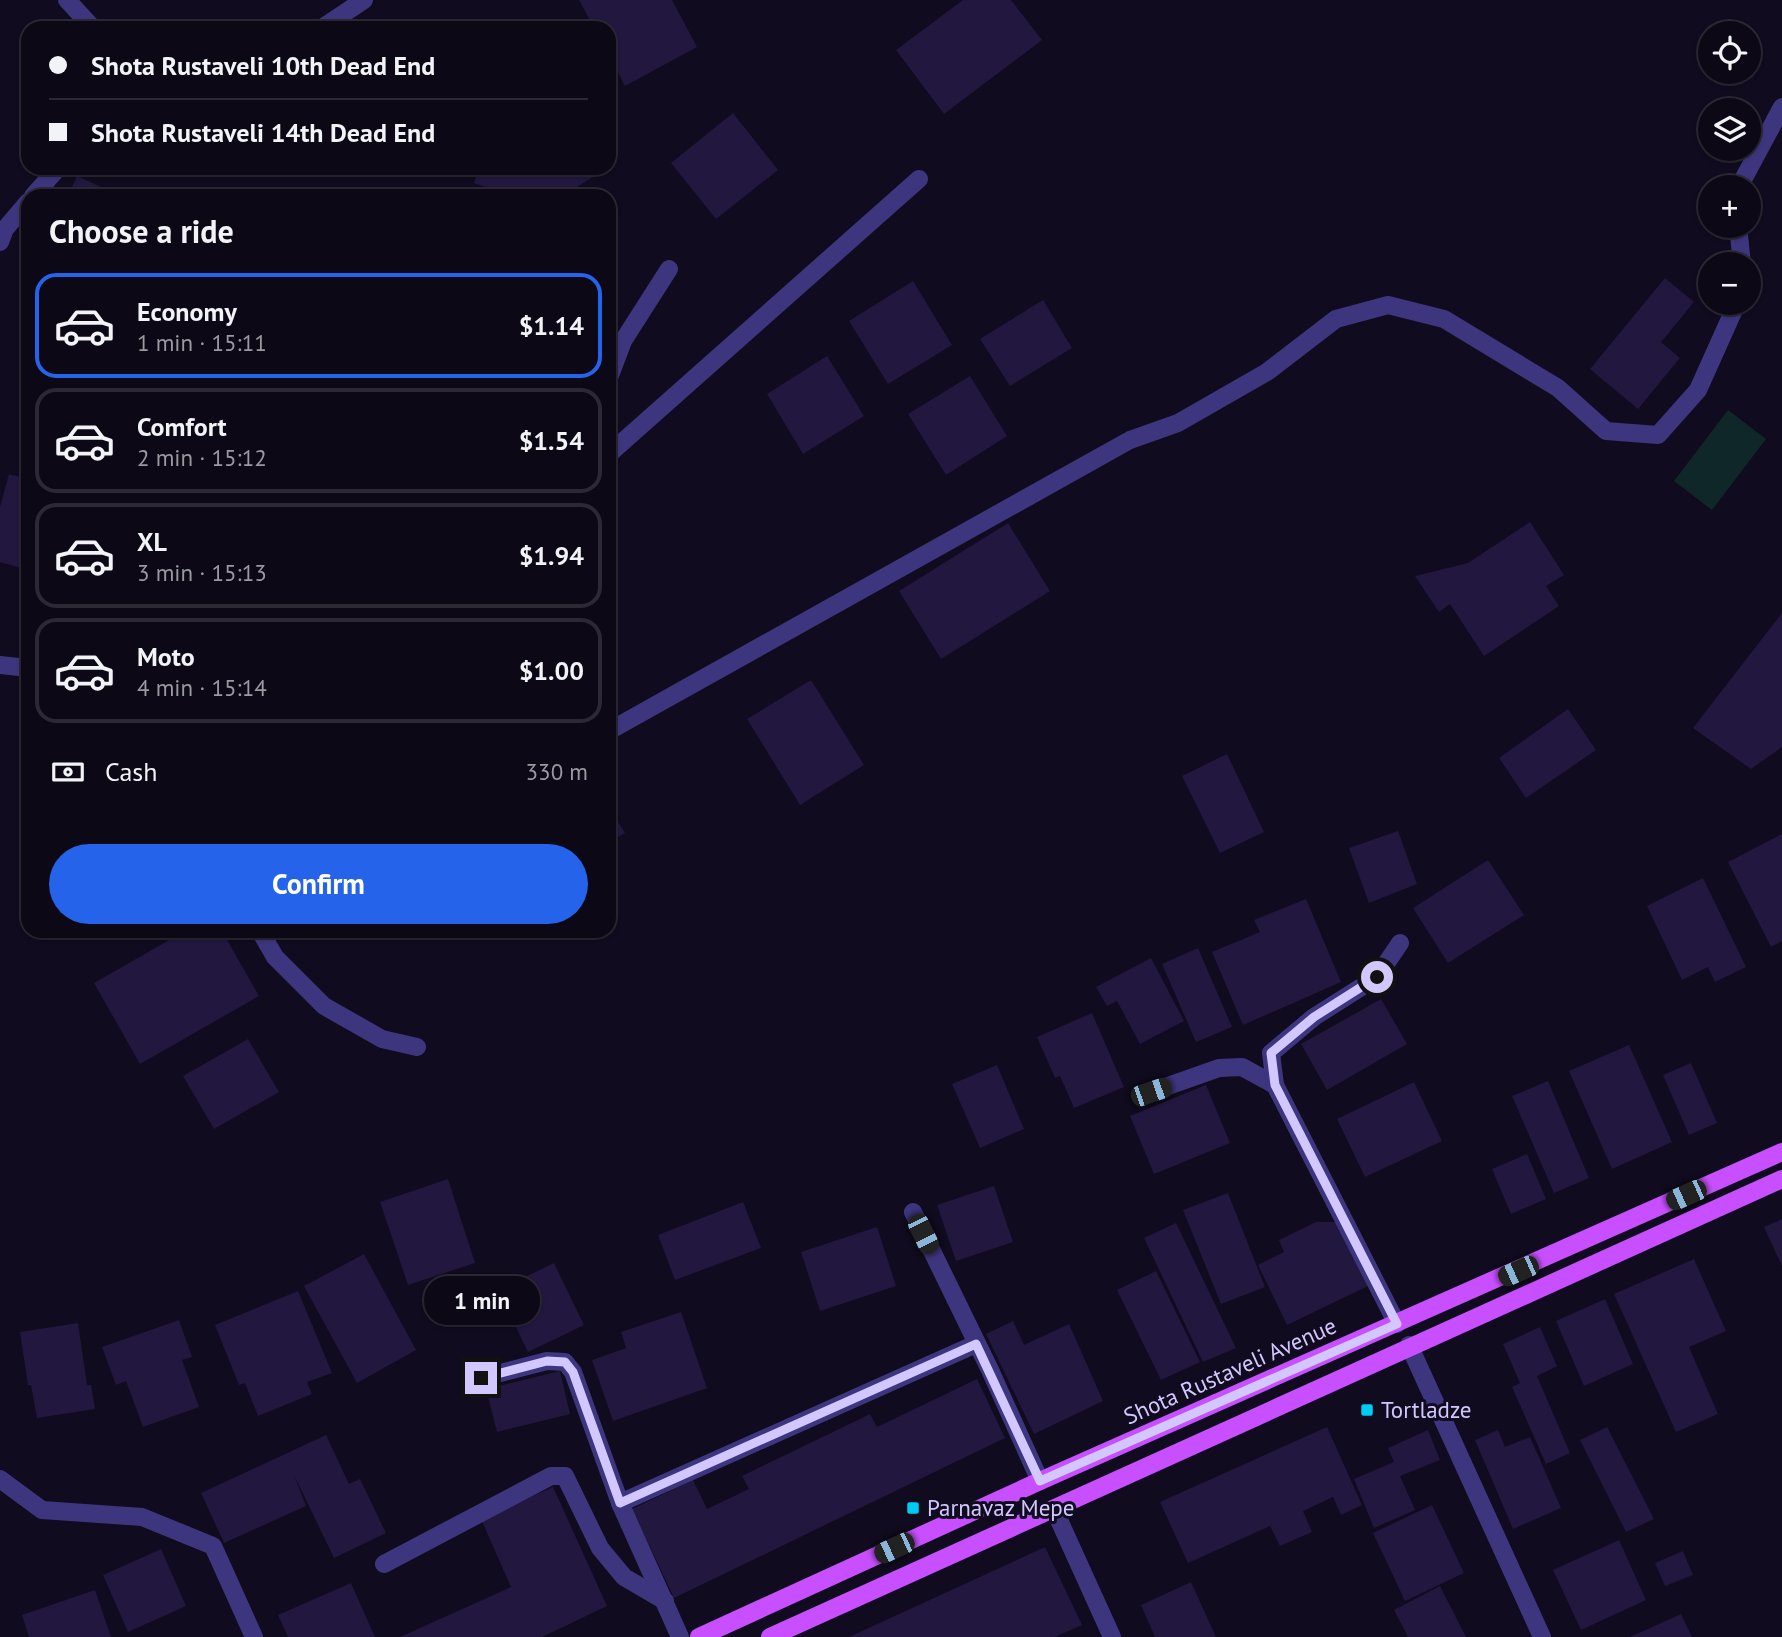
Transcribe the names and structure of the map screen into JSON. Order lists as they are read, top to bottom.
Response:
{
  "streets": {
    "main road": ["Shota Rustaveli Avenue"]
  },
  "places": {
    "transit": ["Tortladze", "Parnavaz Mepe"]
  },
  "page": {
    "map_buttons": ["+", "−"],
    "banner": ["Shota Rustaveli 10th Dead End", "Shota Rustaveli 14th Dead End"],
    "heading": "Choose a ride",
    "list": [
      {
        "name": "Economy",
        "note": "1 min · 15:11",
        "value": "$1.14"
      },
      {
        "name": "Comfort",
        "note": "2 min · 15:12",
        "value": "$1.54"
      },
      {
        "name": "XL",
        "note": "3 min · 15:13",
        "value": "$1.94"
      },
      {
        "name": "Moto",
        "note": "4 min · 15:14",
        "value": "$1.00"
      }
    ],
    "pay": ["Cash", "330 m"],
    "buttons": "Confirm",
    "bubble": "1 min"
  }
}
